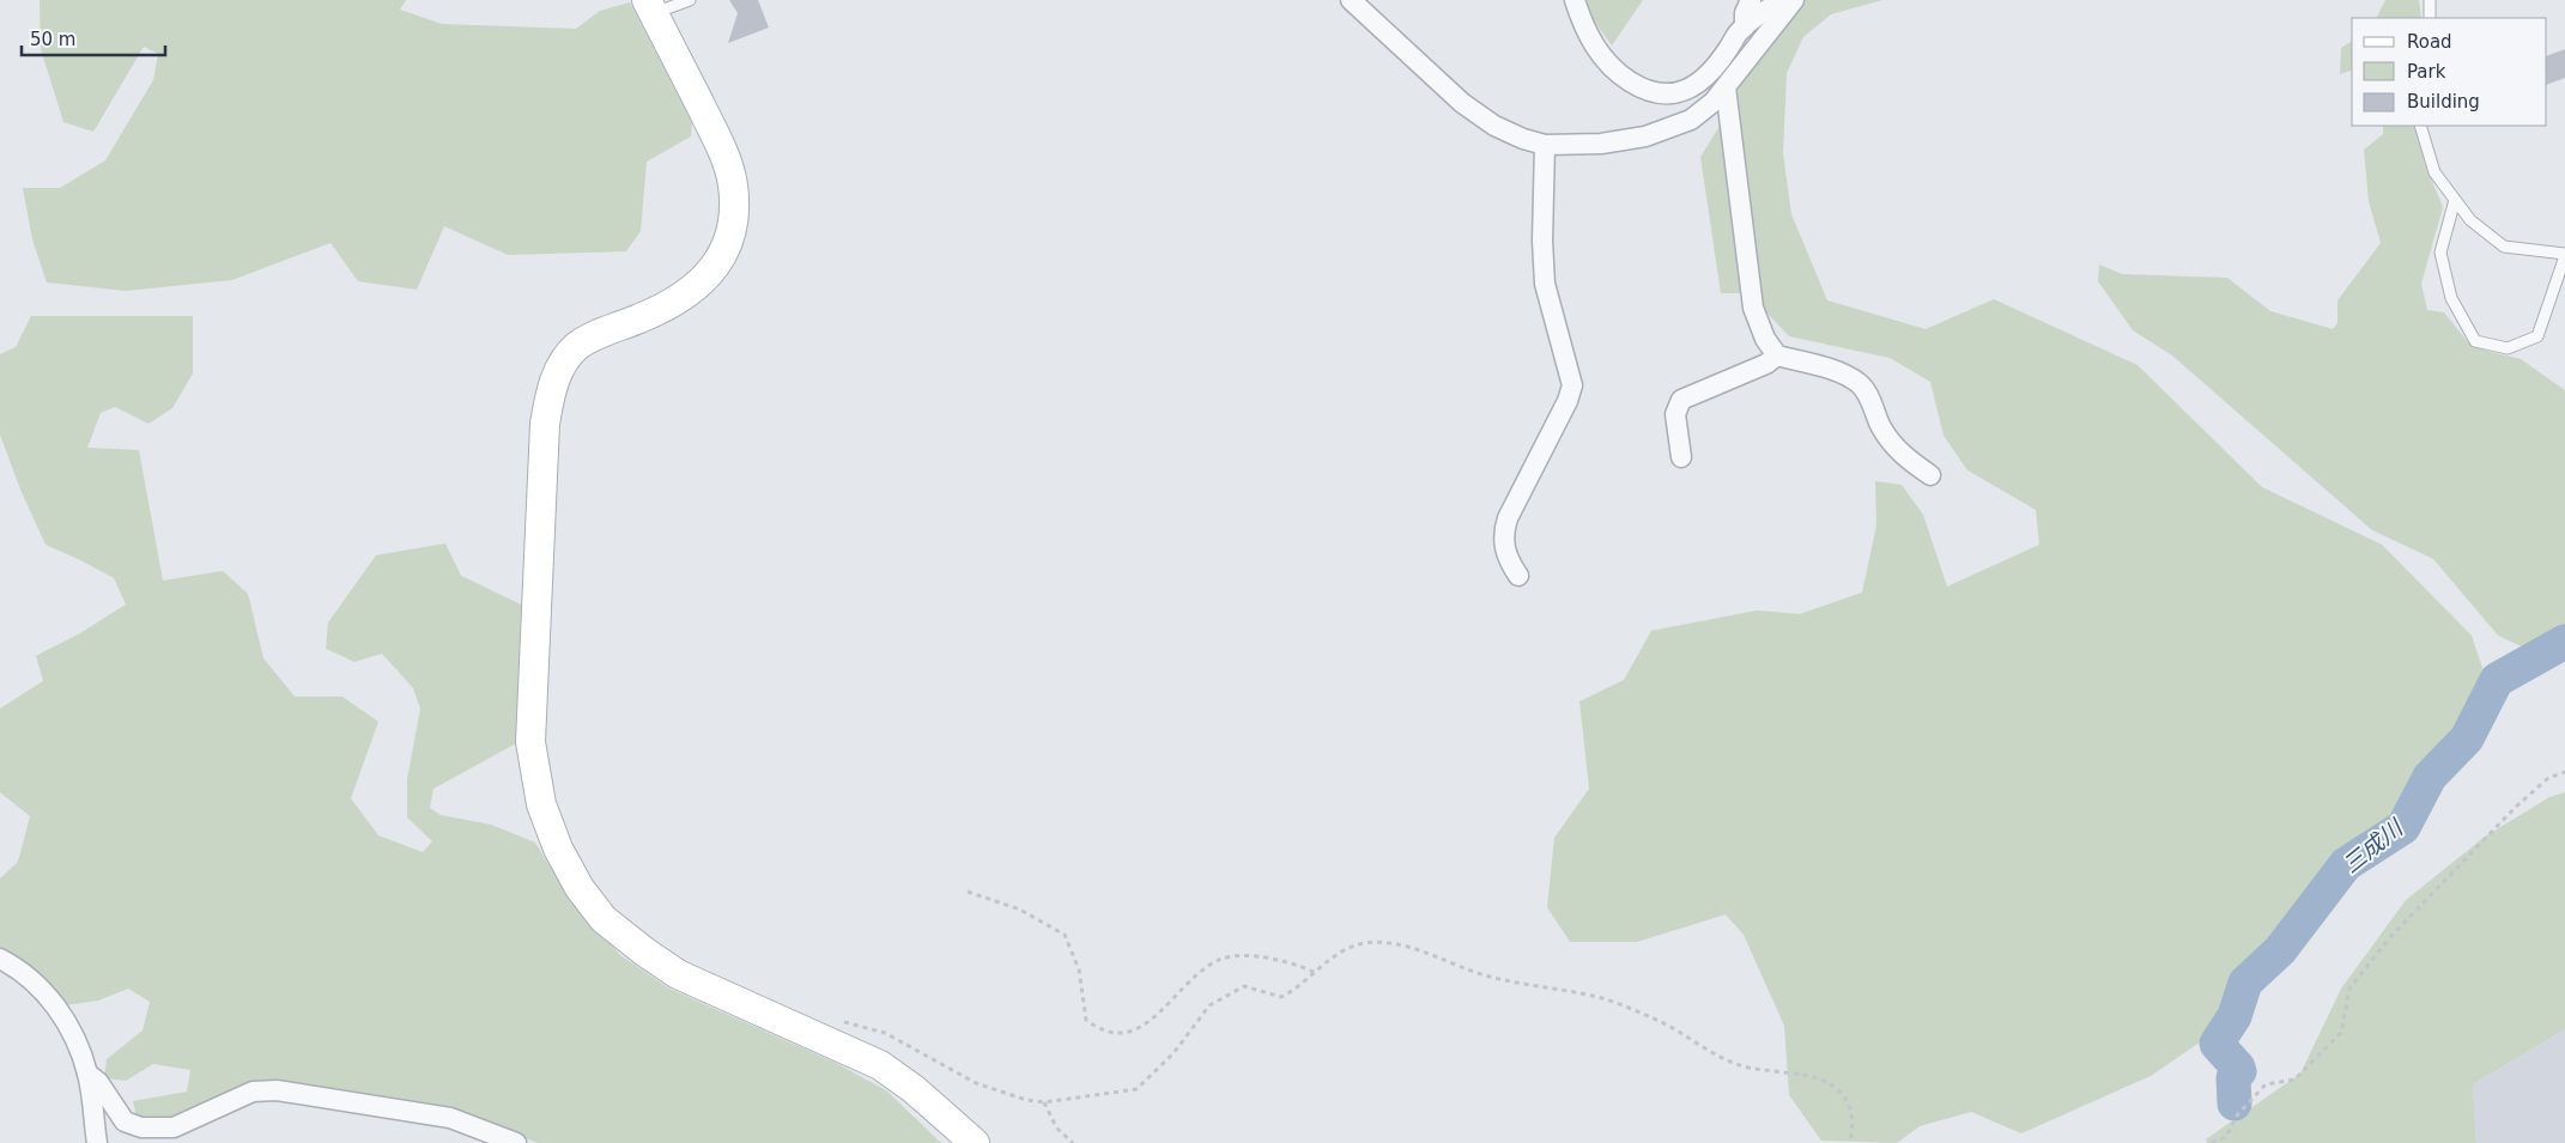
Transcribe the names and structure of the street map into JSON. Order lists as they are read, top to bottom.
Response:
{
  "water": ["三成川"],
  "legend": ["Road", "Park", "Building"],
  "scale_bar": "50 m"
}
